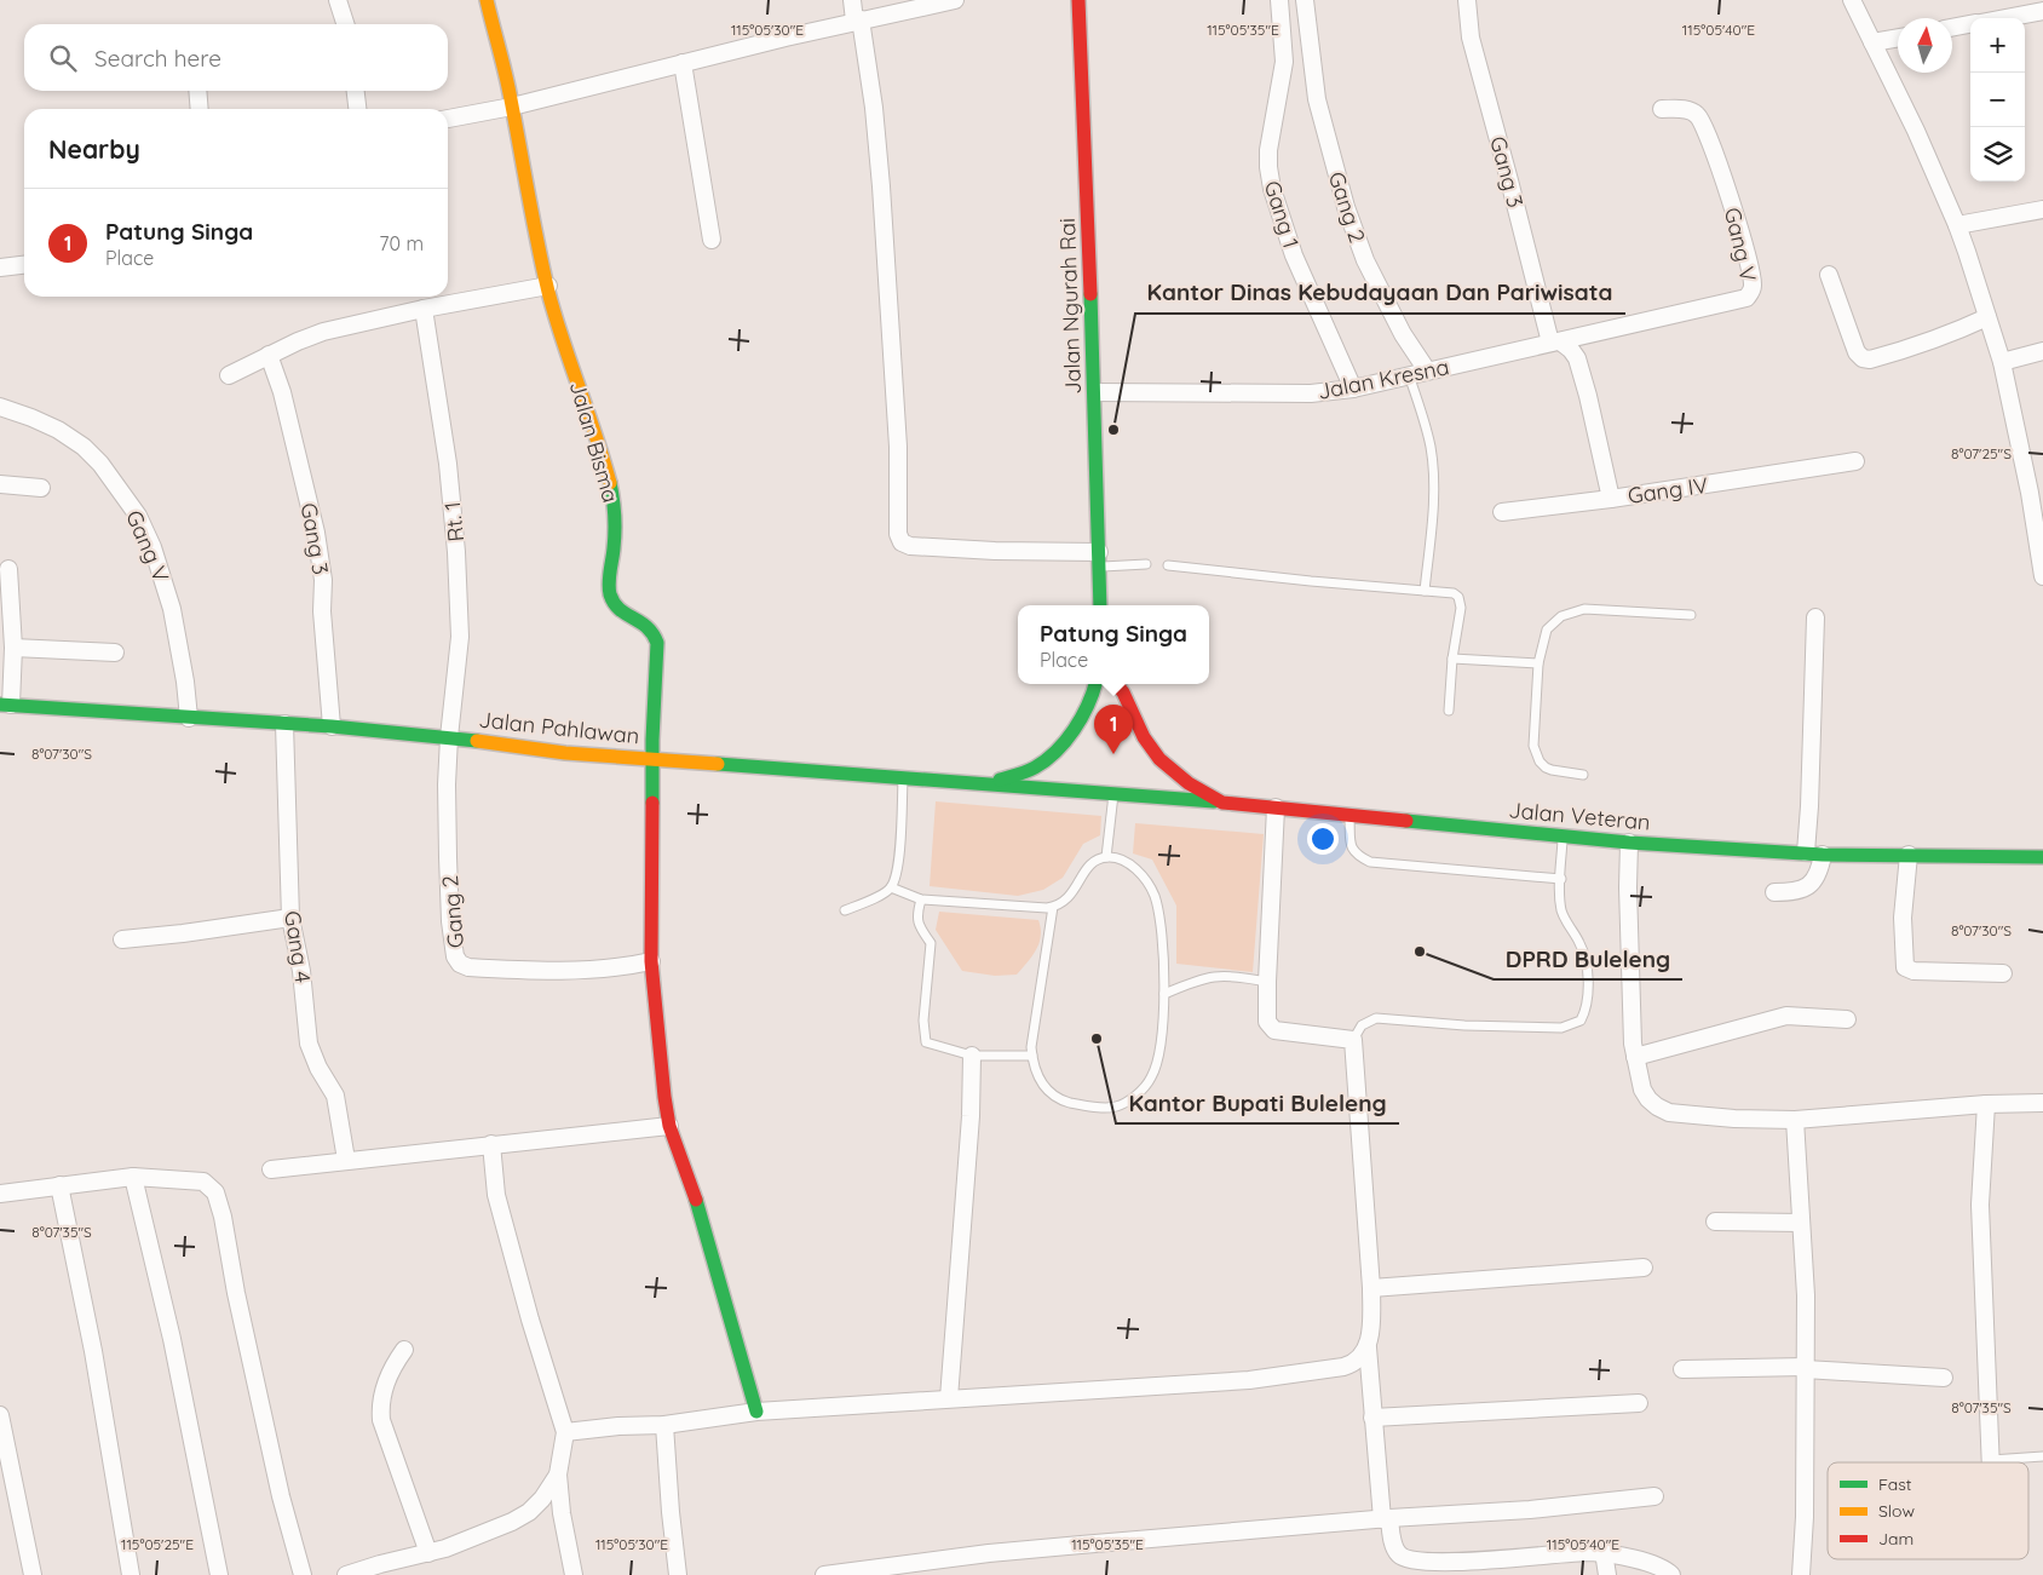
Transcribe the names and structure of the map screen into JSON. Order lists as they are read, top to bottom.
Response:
{
  "streets": {
    "main road": [
      "Jalan Ngurah Rai",
      "Jalan Bisma",
      "Jalan Pahlawan",
      "Jalan Veteran"
    ],
    "street": [
      "Gang 3",
      "Gang 2",
      "Gang 1",
      "Gang V",
      "Jalan Kresna",
      "Gang IV",
      "Rt. 1",
      "Gang 4"
    ]
  },
  "crossings": [
    ["Gang 3", "Gang V"],
    ["Gang 3", "Jalan Kresna"],
    ["Gang 3", "Gang IV"],
    ["Gang 3", "Jalan Pahlawan"],
    ["Gang 2", "Jalan Kresna"],
    ["Gang 2", "Rt. 1"],
    ["Gang 2", "Jalan Pahlawan"],
    ["Gang 1", "Jalan Kresna"],
    ["Gang V", "Jalan Kresna"],
    ["Gang V", "Gang IV"],
    ["Gang V", "Jalan Pahlawan"],
    ["Jalan Ngurah Rai", "Jalan Kresna"],
    ["Jalan Kresna", "Gang IV"],
    ["Jalan Bisma", "Jalan Pahlawan"],
    ["Rt. 1", "Jalan Pahlawan"],
    ["Jalan Pahlawan", "Jalan Veteran"],
    ["Jalan Pahlawan", "Gang 4"]
  ],
  "places": ["Kantor Dinas Kebudayaan Dan Pariwisata", "DPRD Buleleng", "Kantor Bupati Buleleng"],
  "legend": ["Fast", "Slow", "Jam"],
  "north": "top",
  "page": {
    "map_buttons": ["+", "−"],
    "search": "Search here",
    "heading": "Nearby",
    "list": [
      {
        "mark": "1",
        "name": "Patung Singa",
        "note": "Place",
        "value": "70 m"
      }
    ],
    "popup": ["Patung Singa", "Place"],
    "pins": "1"
  },
  "coordinates": [
    "115°05'30\"E",
    "115°05'35\"E",
    "115°05'40\"E",
    "8°07'25\"S",
    "8°07'30\"S",
    "8°07'35\"S",
    "115°05'25\"E"
  ]
}
